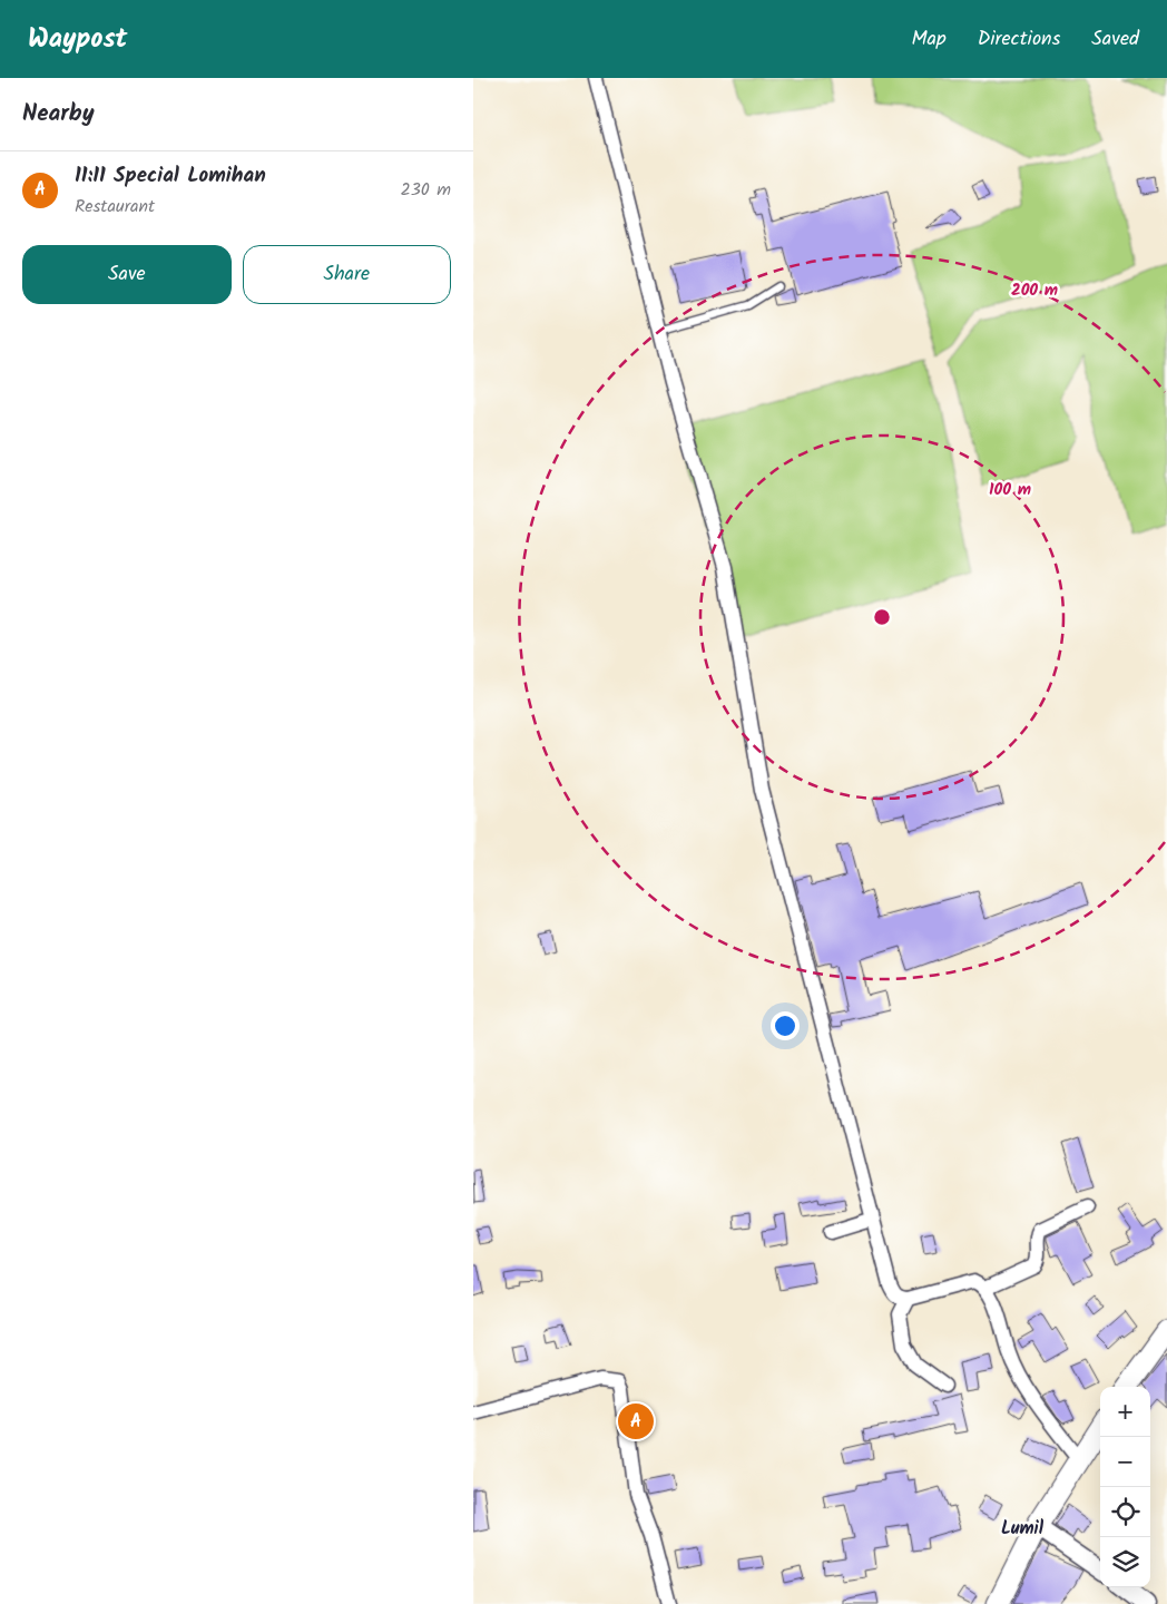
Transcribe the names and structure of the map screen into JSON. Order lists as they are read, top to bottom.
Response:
{
  "districts": ["Lumil"],
  "page": {
    "header": "Waypost",
    "nav": ["Map", "Directions", "Saved"],
    "heading": "Nearby",
    "list": [
      {
        "mark": "A",
        "name": "11:11 Special Lomihan",
        "note": "Restaurant",
        "value": "230 m"
      }
    ],
    "buttons": ["Save", "Share"],
    "map_buttons": ["+", "−"],
    "pins": "A"
  },
  "rings": ["200 m", "100 m"]
}
